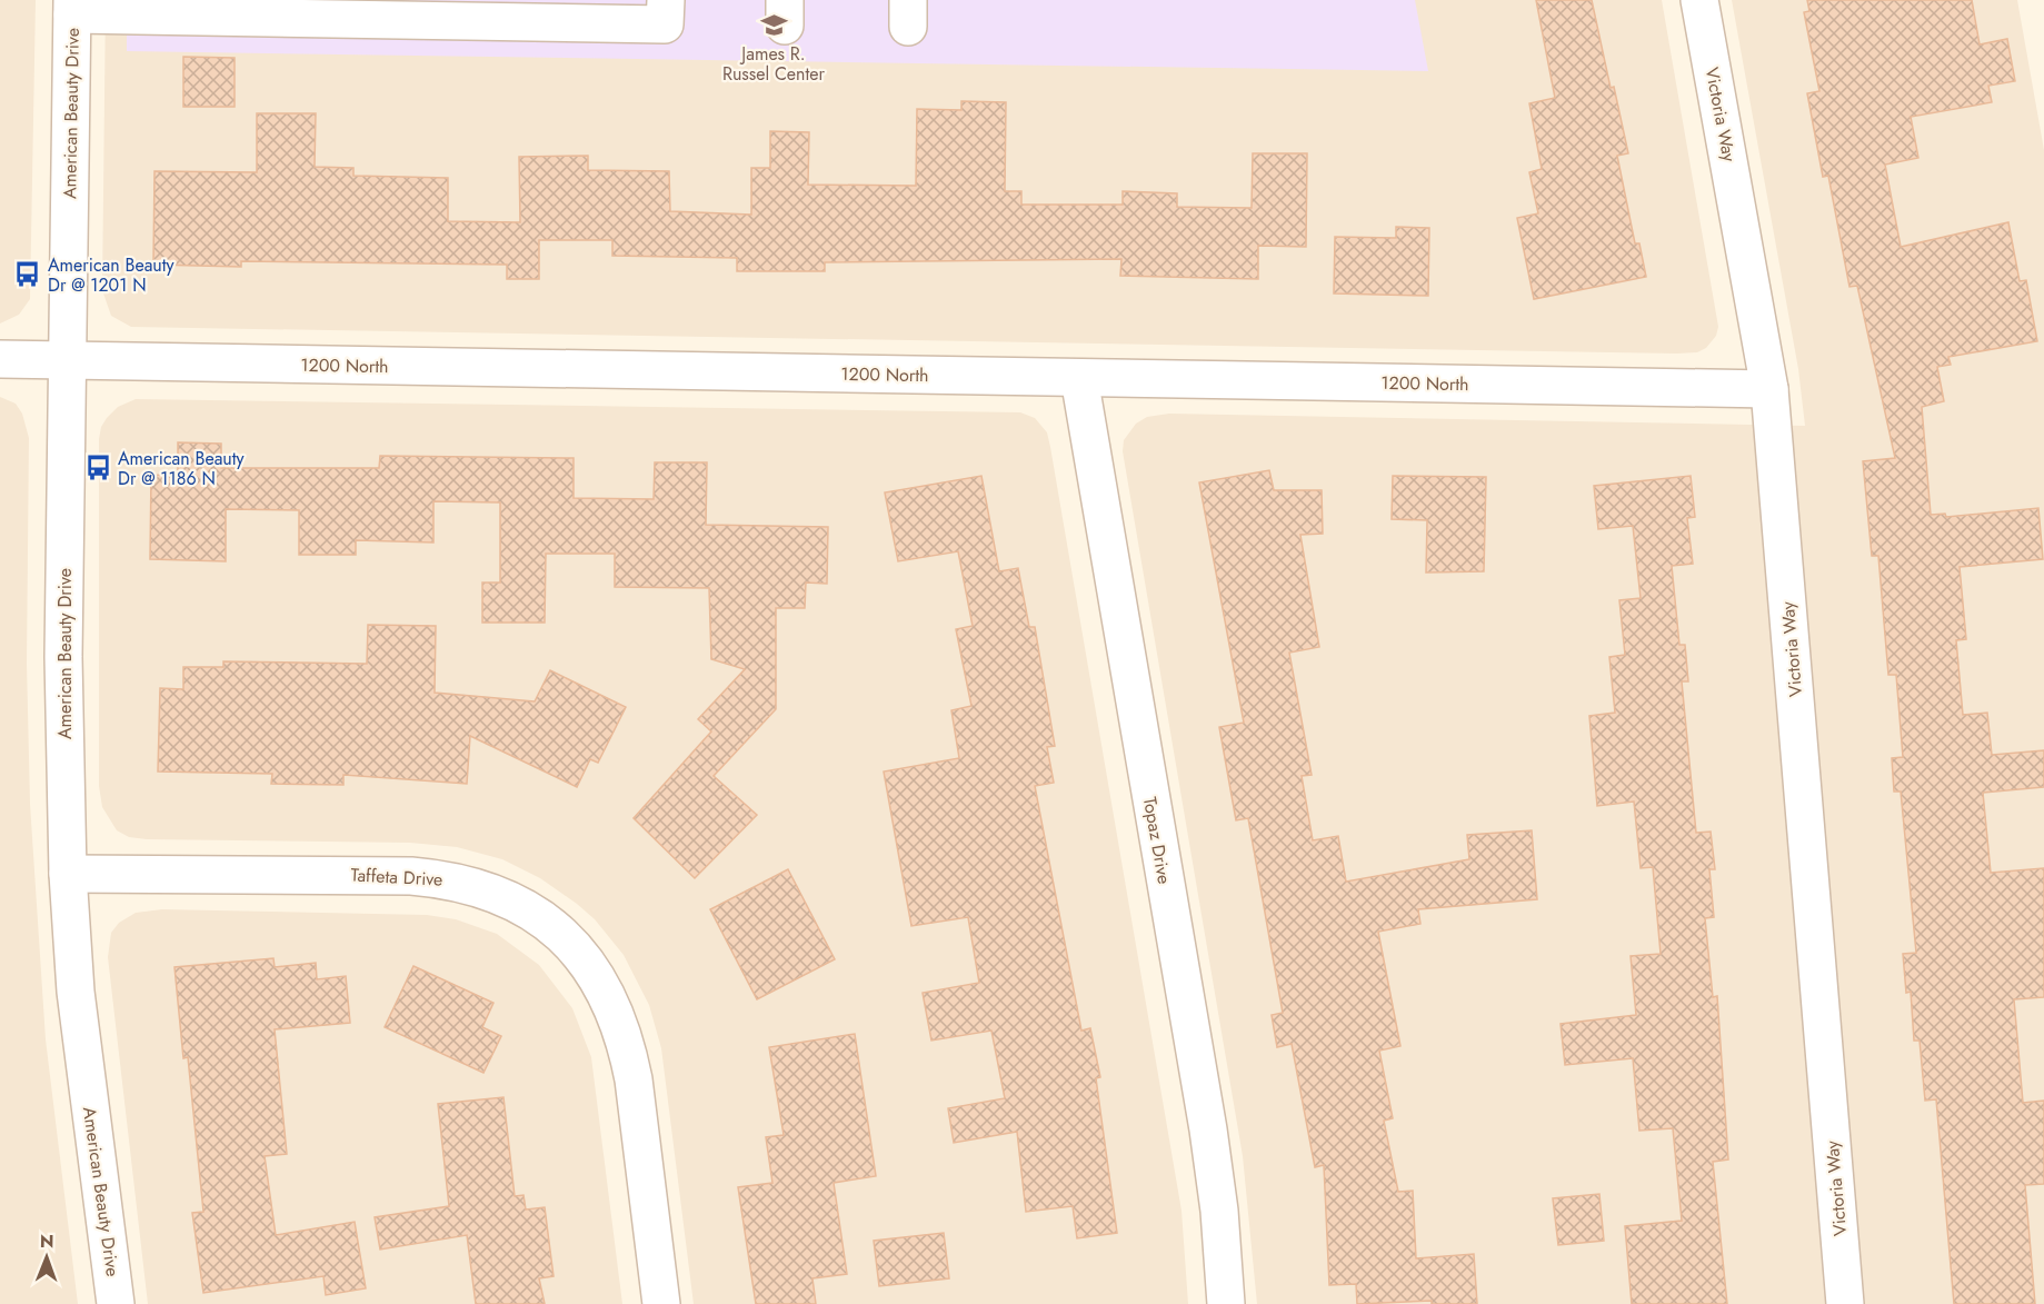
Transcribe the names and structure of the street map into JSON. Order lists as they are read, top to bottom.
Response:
{
  "streets": {
    "street": [
      "American Beauty Drive",
      "Victoria Way",
      "1200 North",
      "Topaz Drive",
      "Taffeta Drive"
    ]
  },
  "crossings": [
    ["American Beauty Drive", "1200 North"],
    ["American Beauty Drive", "Taffeta Drive"],
    ["Victoria Way", "1200 North"],
    ["1200 North", "Topaz Drive"]
  ],
  "places": {
    "school or university": ["James R. Russel Center"],
    "bus stop": ["American Beauty Dr @ 1201 N", "American Beauty Dr @ 1186 N"]
  },
  "north": "top"
}
